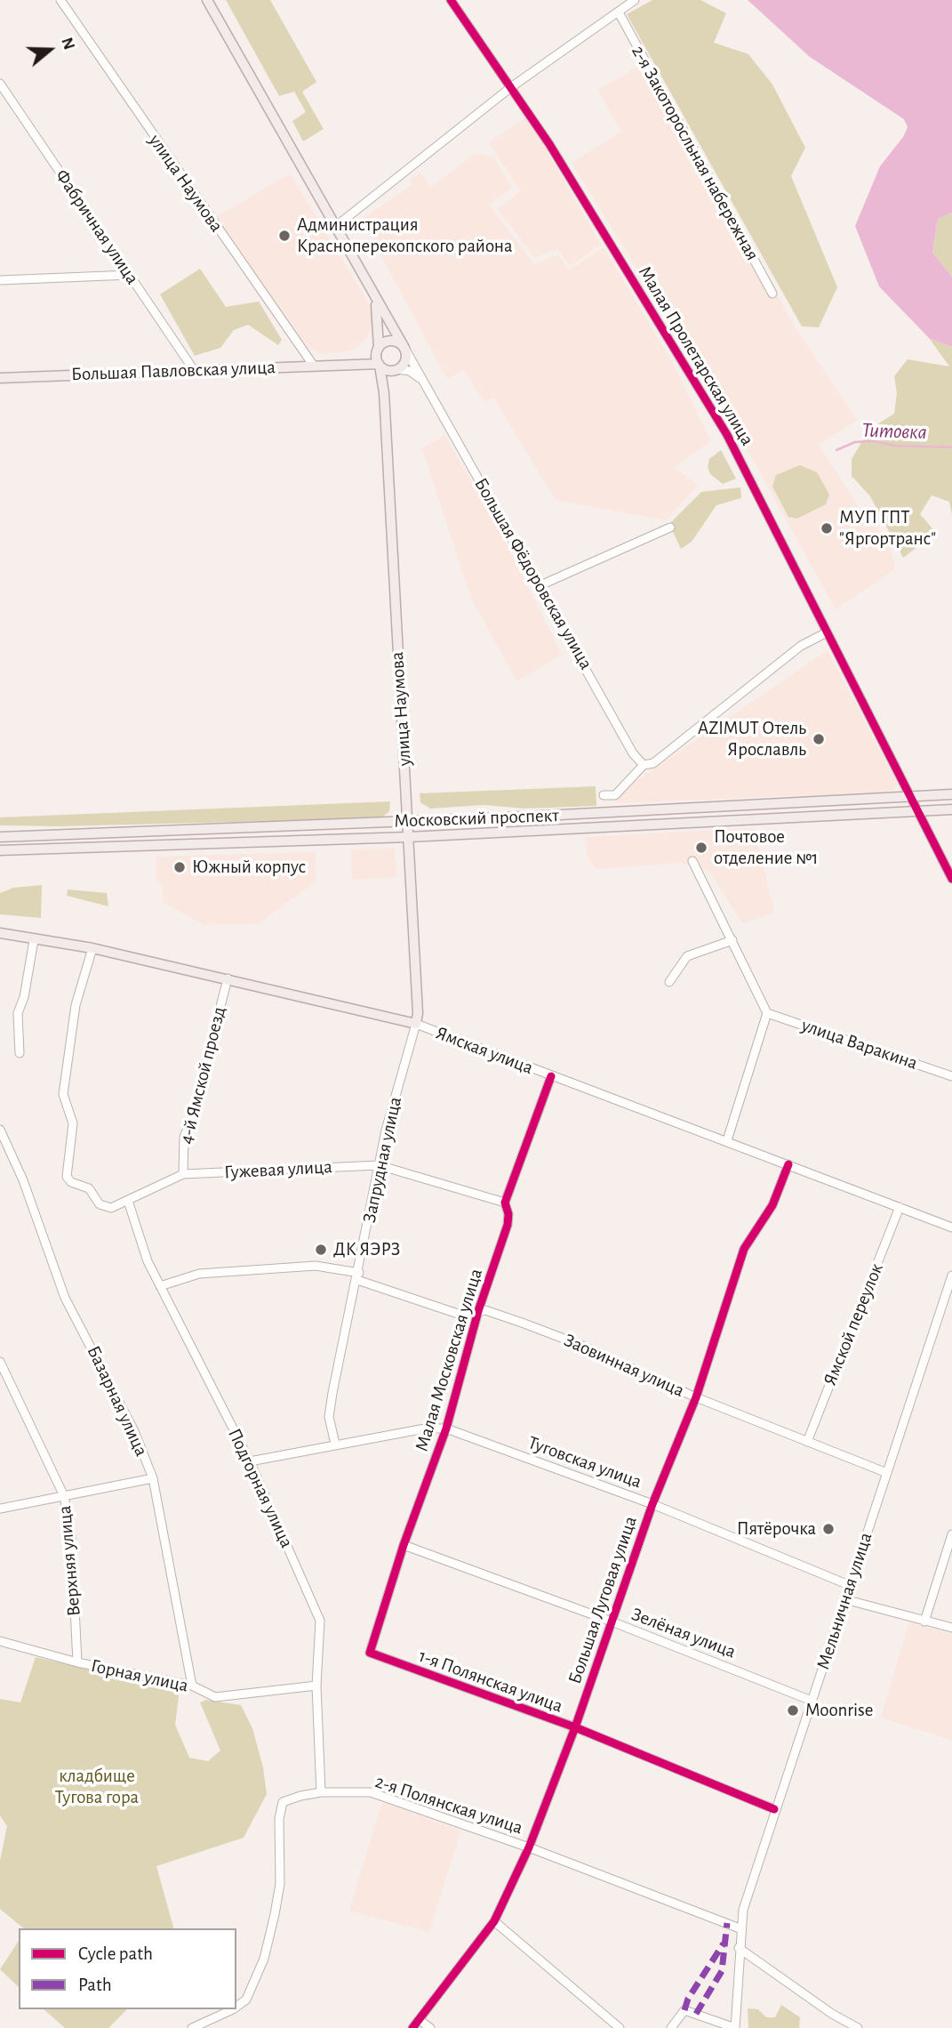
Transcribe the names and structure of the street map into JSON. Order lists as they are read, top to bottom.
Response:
{
  "streets": {
    "main road": [
      "улица Наумова",
      "Большая Павловская улица",
      "Большая Фёдоровская улица",
      "Московский проспект",
      "Ямская улица"
    ],
    "street": [
      "2-я Закоторосльная набережная",
      "Фабричная улица",
      "Малая Пролетарская улица",
      "улица Варакина",
      "4-й Ямской проезд",
      "Запрудная улица",
      "Гужевая улица",
      "Ямской переулок",
      "Малая Московская улица",
      "Заовинная улица",
      "Базарная улица",
      "Туговская улица",
      "Подгорная улица",
      "Верхняя улица",
      "Большая Луговая улица",
      "Мельничная улица",
      "Зелёная улица",
      "Горная улица",
      "1-я Полянская улица",
      "2-я Полянская улица"
    ]
  },
  "crossings": [
    ["улица Наумова", "Большая Павловская улица"],
    ["улица Наумова", "Большая Фёдоровская улица"],
    ["улица Наумова", "Московский проспект"],
    ["улица Наумова", "Ямская улица"],
    ["улица Наумова", "Запрудная улица"],
    ["Фабричная улица", "Большая Павловская улица"],
    ["Малая Пролетарская улица", "Московский проспект"],
    ["Большая Павловская улица", "Большая Фёдоровская улица"],
    ["Ямская улица", "4-й Ямской проезд"],
    ["Ямская улица", "Запрудная улица"],
    ["Ямская улица", "Гужевая улица"],
    ["Ямская улица", "Ямской переулок"],
    ["Ямская улица", "Малая Московская улица"],
    ["Ямская улица", "Большая Луговая улица"],
    ["4-й Ямской проезд", "Гужевая улица"],
    ["Запрудная улица", "Гужевая улица"],
    ["Запрудная улица", "Заовинная улица"],
    ["Запрудная улица", "Туговская улица"],
    ["Гужевая улица", "Малая Московская улица"],
    ["Гужевая улица", "Подгорная улица"],
    ["Ямской переулок", "Заовинная улица"],
    ["Малая Московская улица", "Заовинная улица"],
    ["Малая Московская улица", "Туговская улица"],
    ["Малая Московская улица", "Зелёная улица"],
    ["Малая Московская улица", "1-я Полянская улица"],
    ["Заовинная улица", "Подгорная улица"],
    ["Заовинная улица", "Большая Луговая улица"],
    ["Заовинная улица", "Мельничная улица"],
    ["Базарная улица", "Горная улица"],
    ["Туговская улица", "Подгорная улица"],
    ["Туговская улица", "Большая Луговая улица"],
    ["Туговская улица", "Мельничная улица"],
    ["Подгорная улица", "Горная улица"],
    ["Подгорная улица", "2-я Полянская улица"],
    ["Верхняя улица", "Горная улица"],
    ["Большая Луговая улица", "Зелёная улица"],
    ["Большая Луговая улица", "1-я Полянская улица"],
    ["Большая Луговая улица", "2-я Полянская улица"],
    ["Мельничная улица", "Зелёная улица"],
    ["Мельничная улица", "1-я Полянская улица"],
    ["Мельничная улица", "2-я Полянская улица"]
  ],
  "water": ["Титовка"],
  "parks": ["кладбище Тугова гора"],
  "places": [
    "Администрация Красноперекопского района",
    "МУП ГПТ \"Яргортранс\"",
    "AZIMUT Отель Ярославль",
    "Почтовое отделение №1",
    "Южный корпус",
    "ДК ЯЭРЗ",
    "Пятёрочка",
    "Moonrise"
  ],
  "legend": ["Cycle path", "Path"],
  "north": "right"
}
